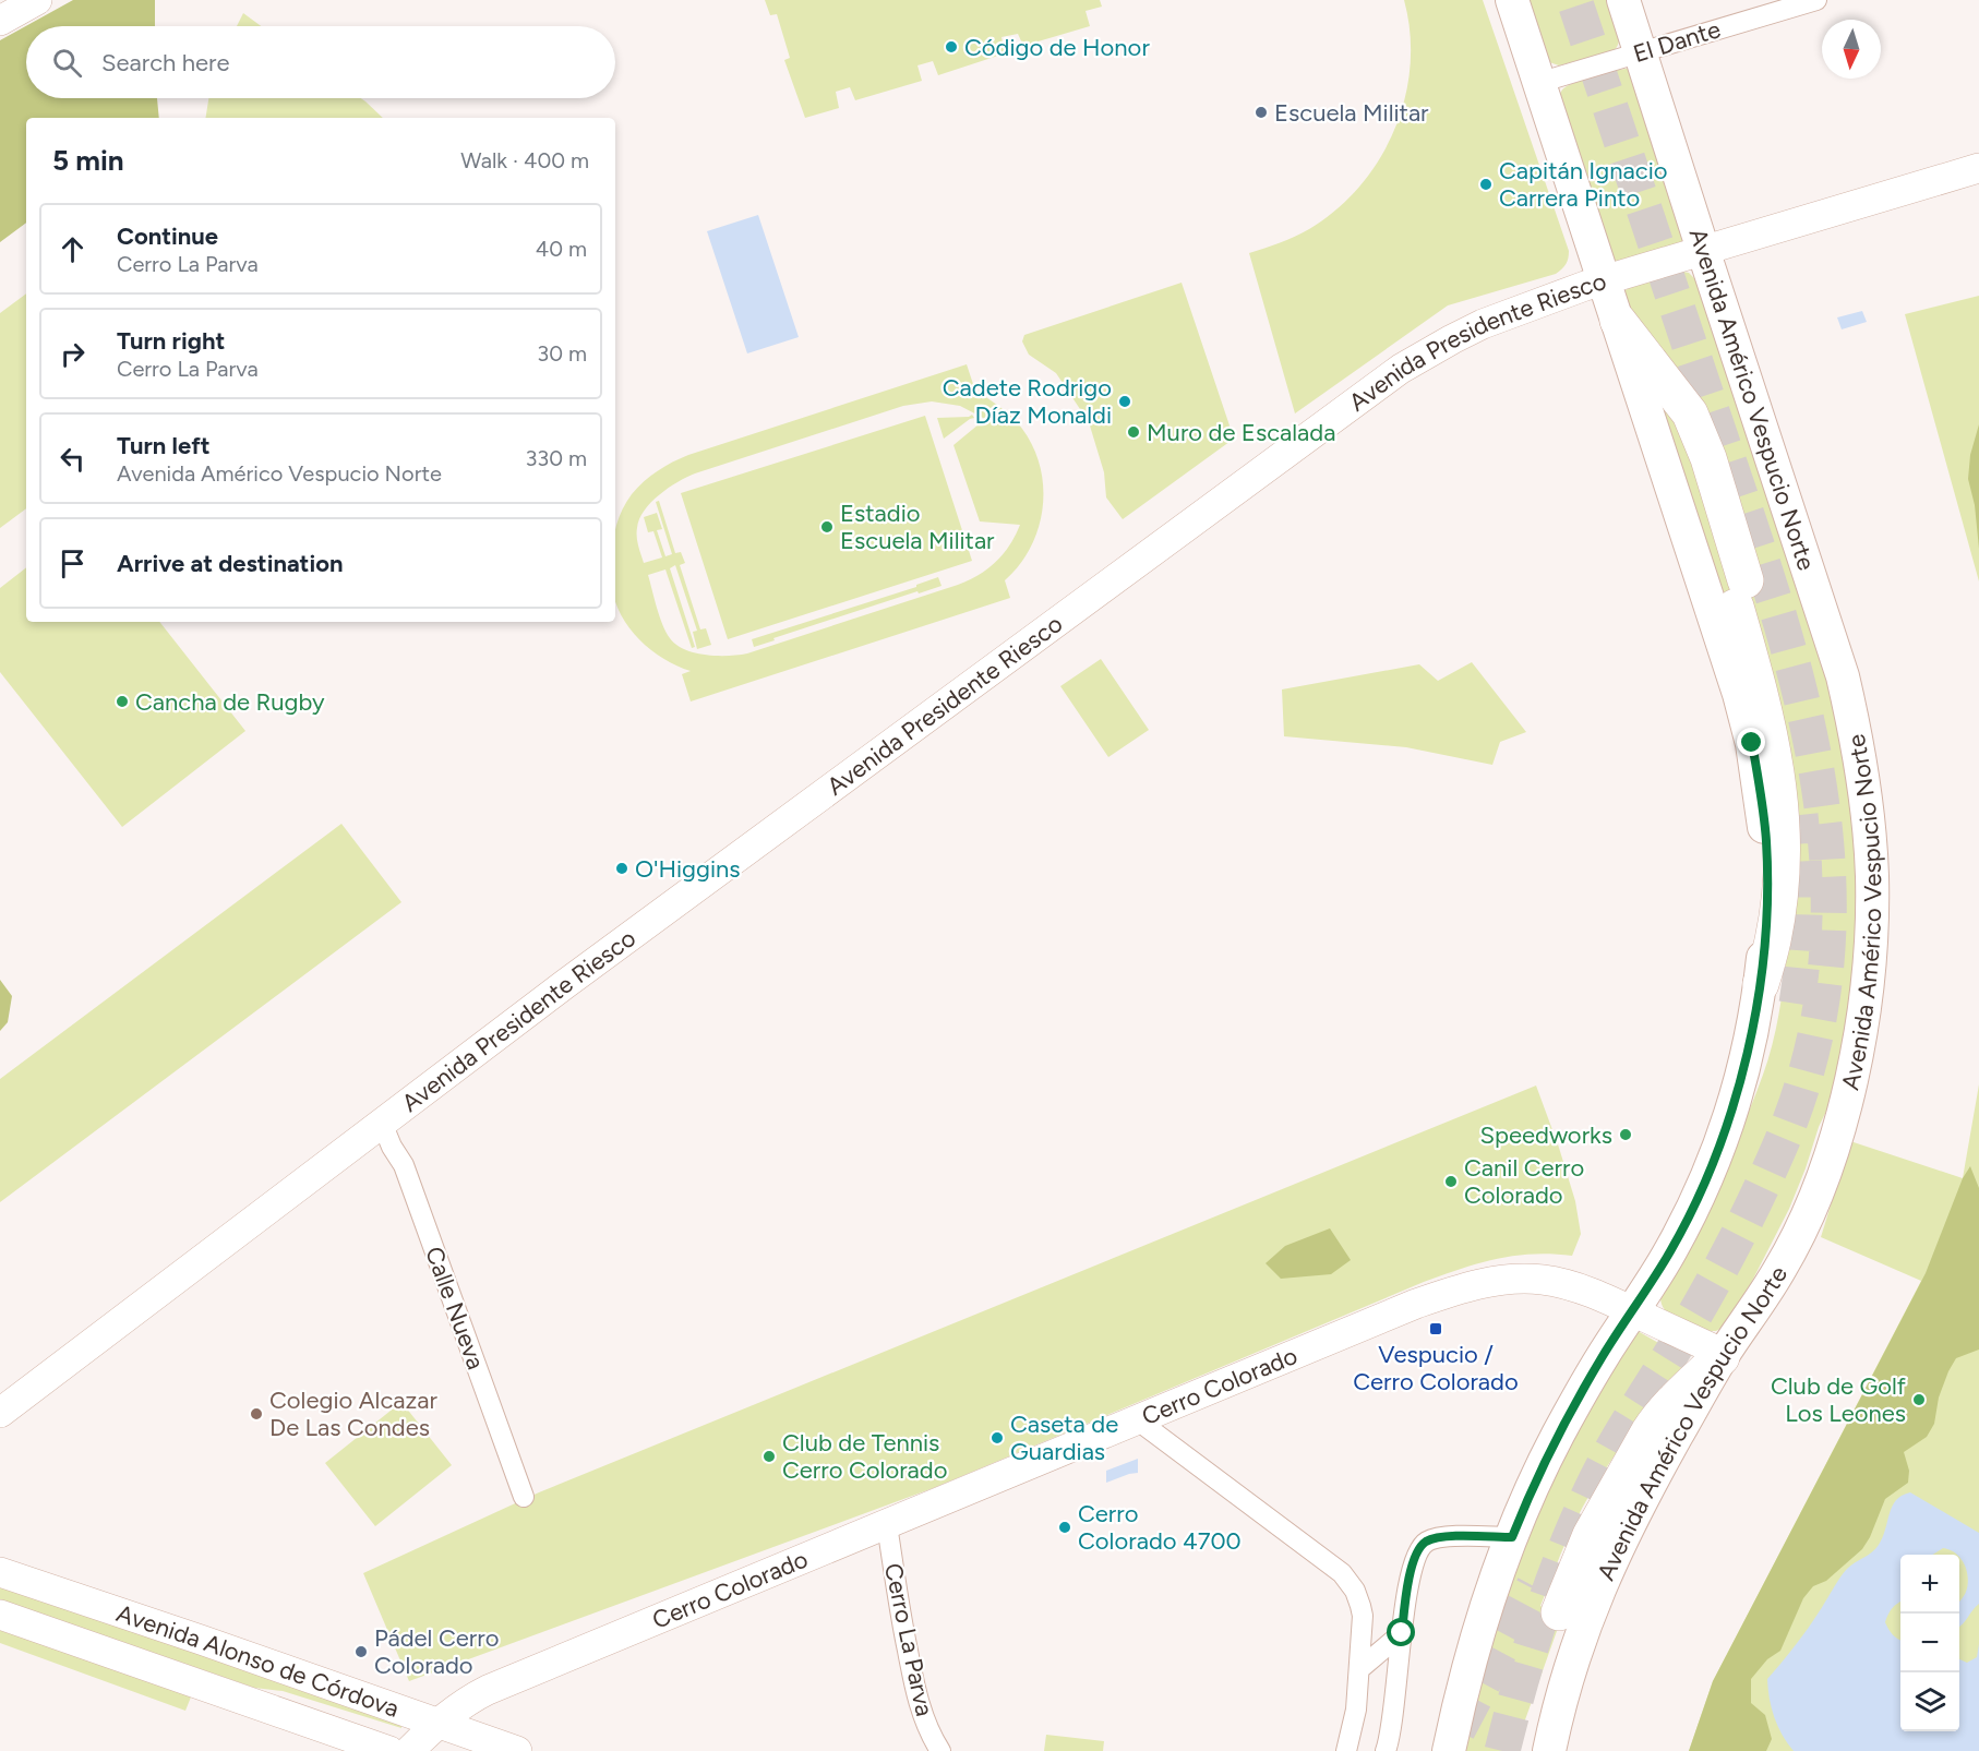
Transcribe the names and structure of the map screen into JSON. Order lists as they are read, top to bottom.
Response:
{
  "streets": {
    "main road": [
      "Avenida Presidente Riesco",
      "Avenida Américo Vespucio Norte",
      "Cerro Colorado",
      "Avenida Alonso de Córdova"
    ],
    "street": ["El Dante", "Calle Nueva", "Cerro La Parva"]
  },
  "crossings": [
    ["El Dante", "Avenida Américo Vespucio Norte"],
    ["Avenida Presidente Riesco", "Avenida Américo Vespucio Norte"],
    ["Avenida Presidente Riesco", "Calle Nueva"],
    ["Avenida Américo Vespucio Norte", "Cerro Colorado"],
    ["Cerro Colorado", "Cerro La Parva"],
    ["Cerro Colorado", "Avenida Alonso de Córdova"]
  ],
  "places": {
    "other": [
      "Código de Honor",
      "Escuela Militar",
      "Capitán Ignacio Carrera Pinto",
      "Cadete Rodrigo Díaz Monaldi",
      "Muro de Escalada",
      "Estadio Escuela Militar",
      "Cancha de Rugby",
      "O'Higgins",
      "Speedworks",
      "Canil Cerro Colorado",
      "Club de Golf Los Leones",
      "Colegio Alcazar De Las Condes",
      "Caseta de Guardias",
      "Club de Tennis Cerro Colorado",
      "Cerro Colorado 4700",
      "Pádel Cerro Colorado"
    ],
    "transit": ["Vespucio / Cerro Colorado"]
  },
  "north": "bottom",
  "page": {
    "search": "Search here",
    "heading": ["5 min", "Walk · 400 m"],
    "list": [
      ["Continue", "Cerro La Parva", "40 m"],
      ["Turn right", "Cerro La Parva", "30 m"],
      ["Turn left", "Avenida Américo Vespucio Norte", "330 m"],
      "Arrive at destination"
    ],
    "map_buttons": ["+", "−"]
  }
}
